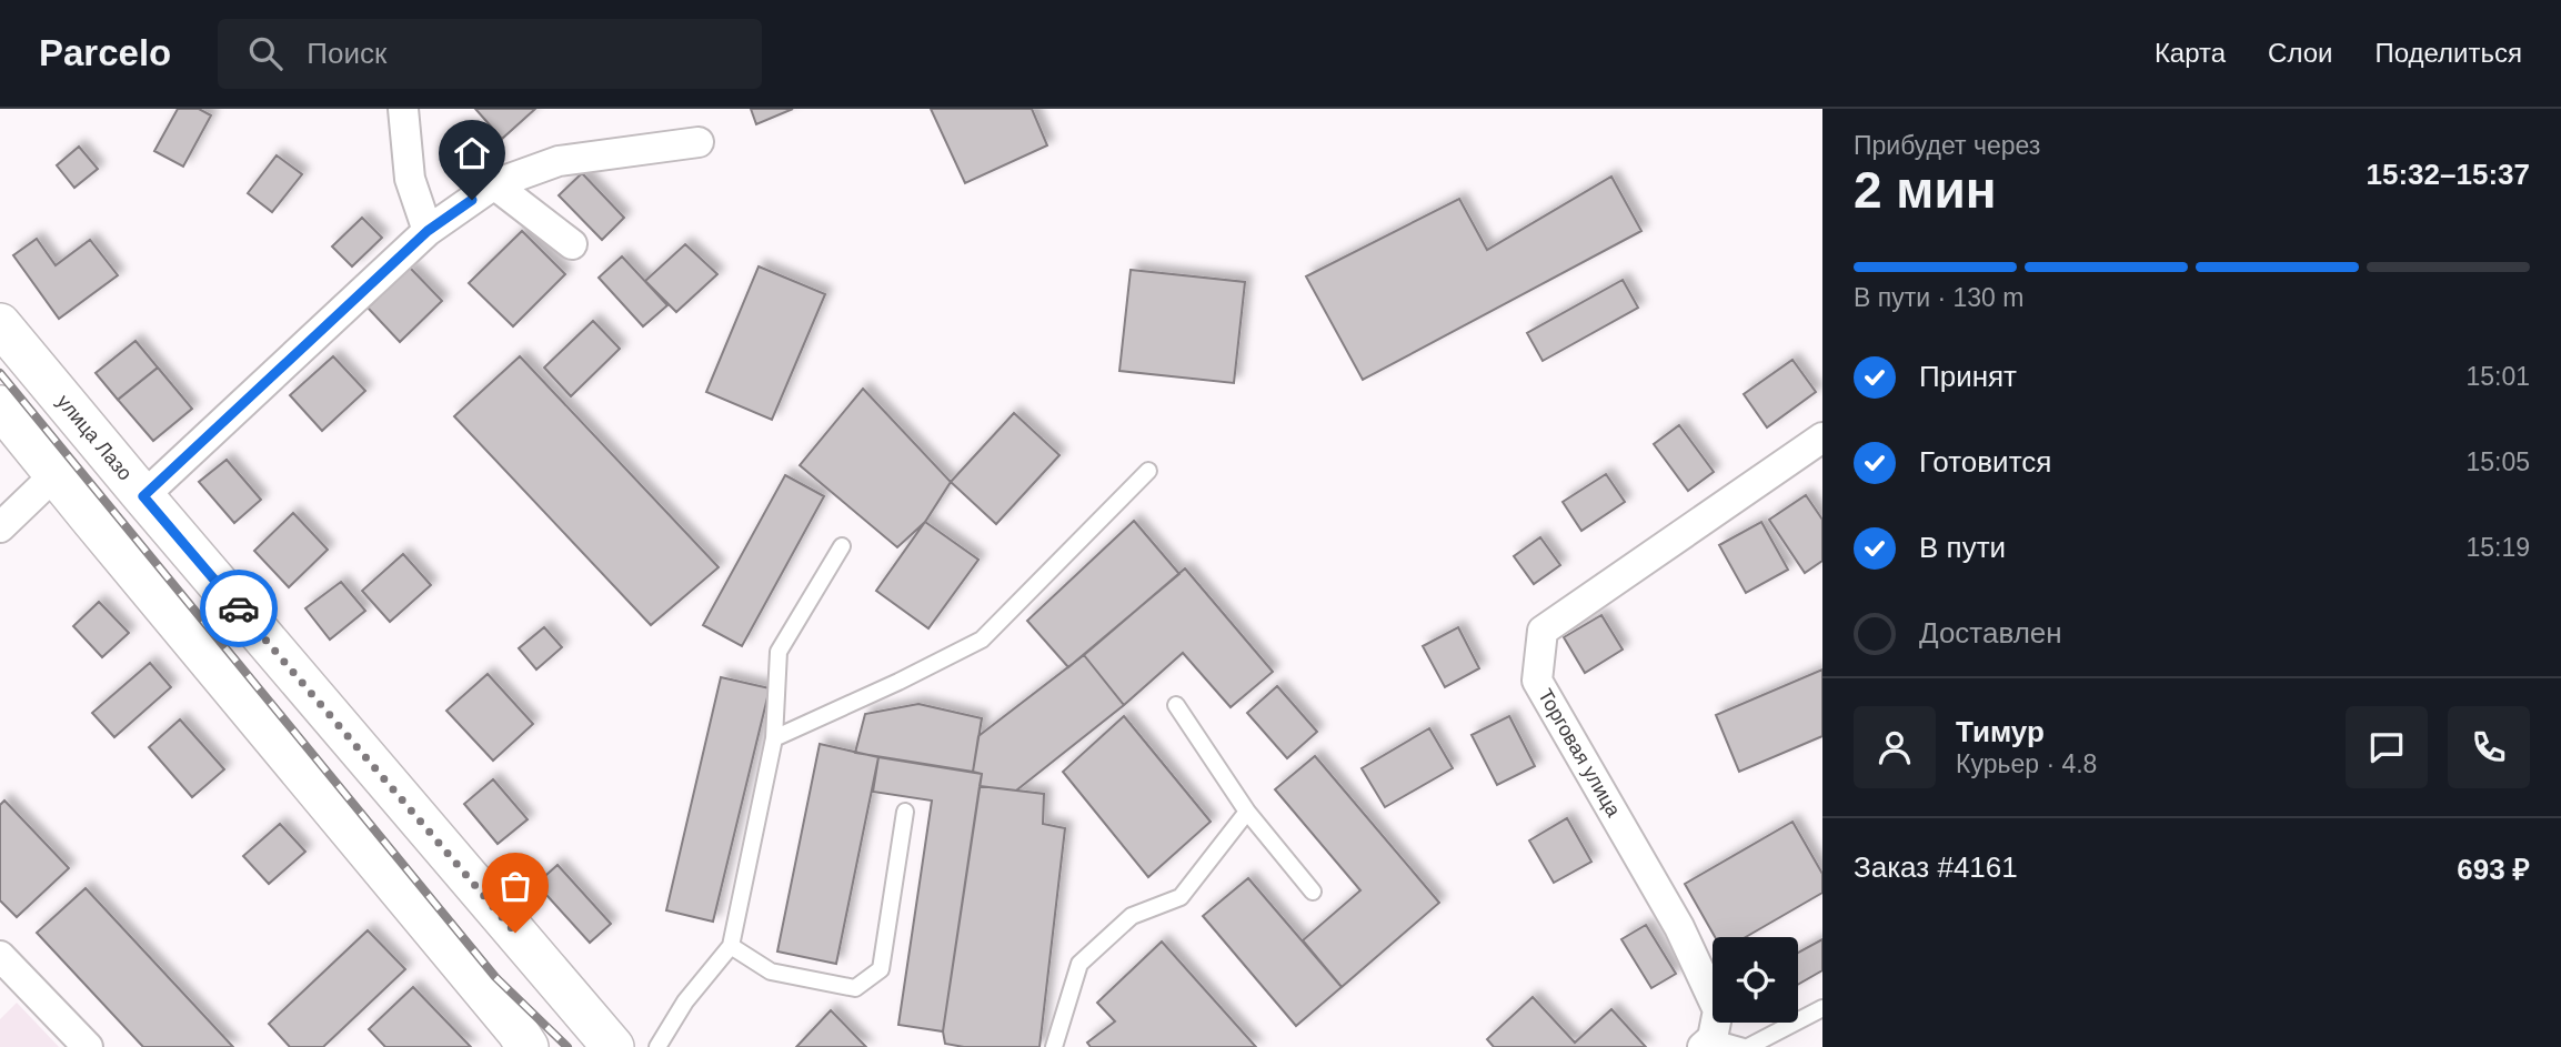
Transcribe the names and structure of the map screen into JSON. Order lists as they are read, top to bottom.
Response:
{
  "streets": {
    "main road": ["улица Лазо"],
    "street": ["Торговая улица"]
  },
  "page": {
    "header": "Parcelo",
    "search": "Поиск",
    "nav": ["Карта", "Слои", "Поделиться"],
    "heading": ["2 мин", "Прибудет через", "15:32–15:37"],
    "panel": [
      "Тимур",
      "Курьер · 4.8",
      "Заказ #4161",
      "693 ₽"
    ],
    "bar": "В пути · 130 m",
    "list": [
      ["Принят", "15:01"],
      ["Готовится", "15:05"],
      ["В пути", "15:19"],
      "Доставлен"
    ]
  }
}
